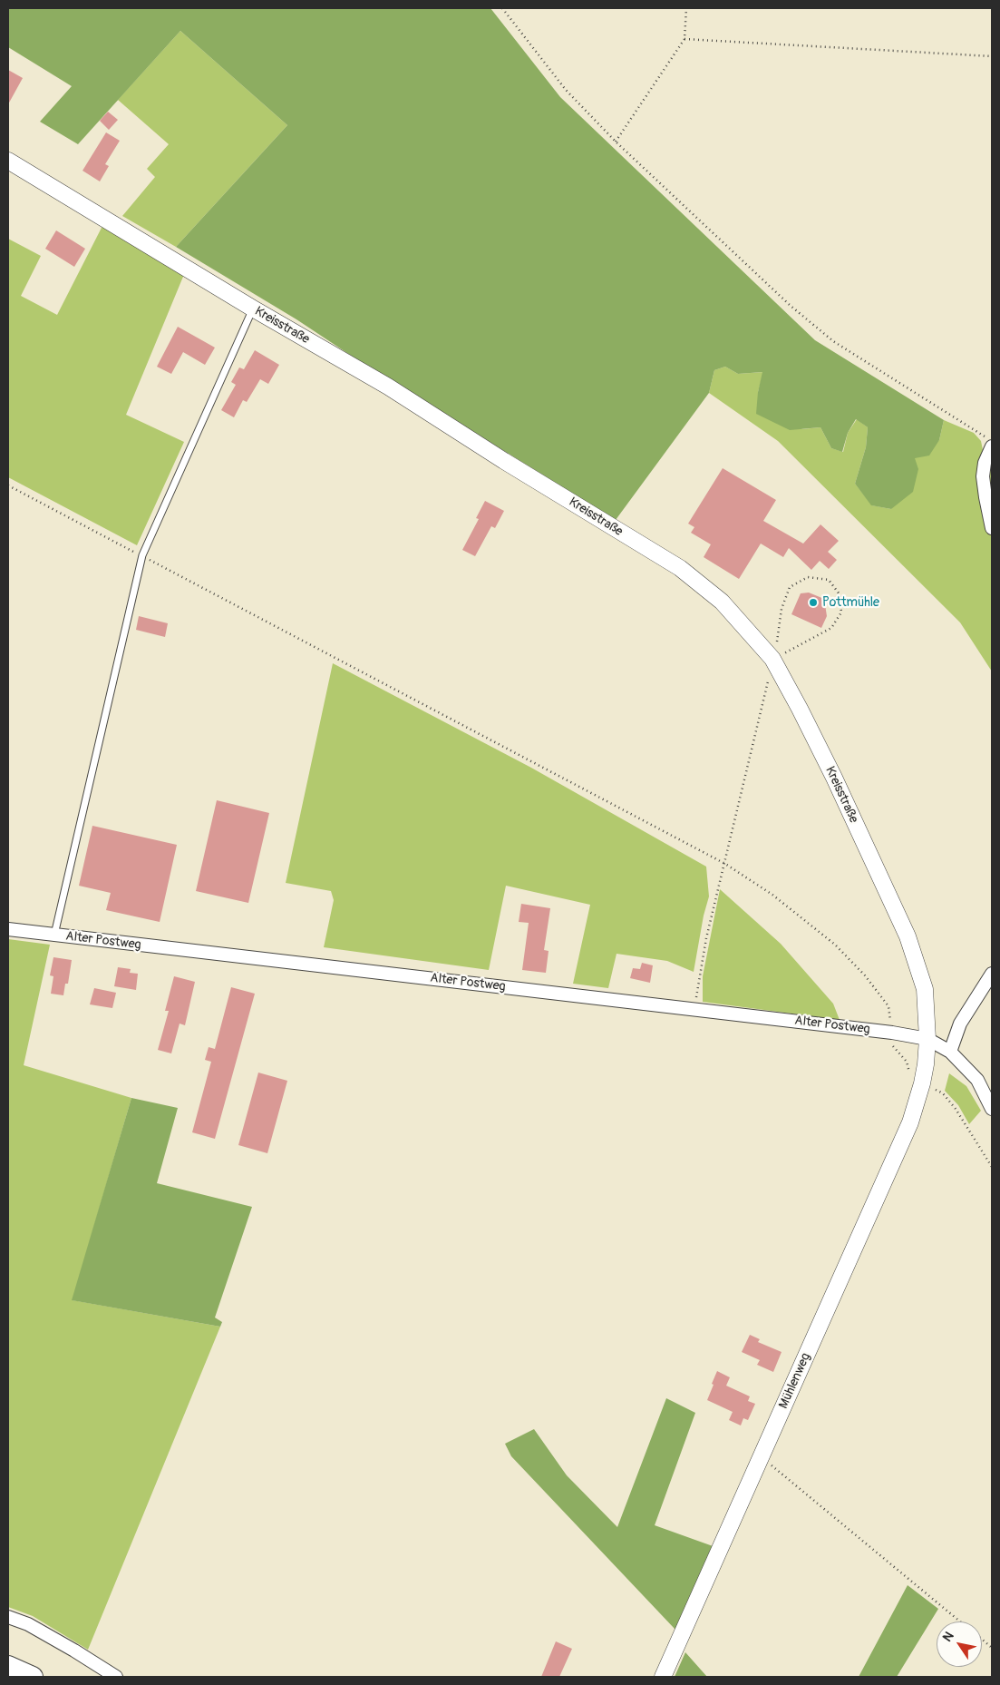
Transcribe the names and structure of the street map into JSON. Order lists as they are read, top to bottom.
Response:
{
  "streets": {
    "street": ["Kreisstraße", "Alter Postweg", "Mühlenweg"]
  },
  "crossings": [
    ["Kreisstraße", "Alter Postweg"],
    ["Kreisstraße", "Mühlenweg"]
  ],
  "places": ["Pottmühle"],
  "north": "top left"
}
